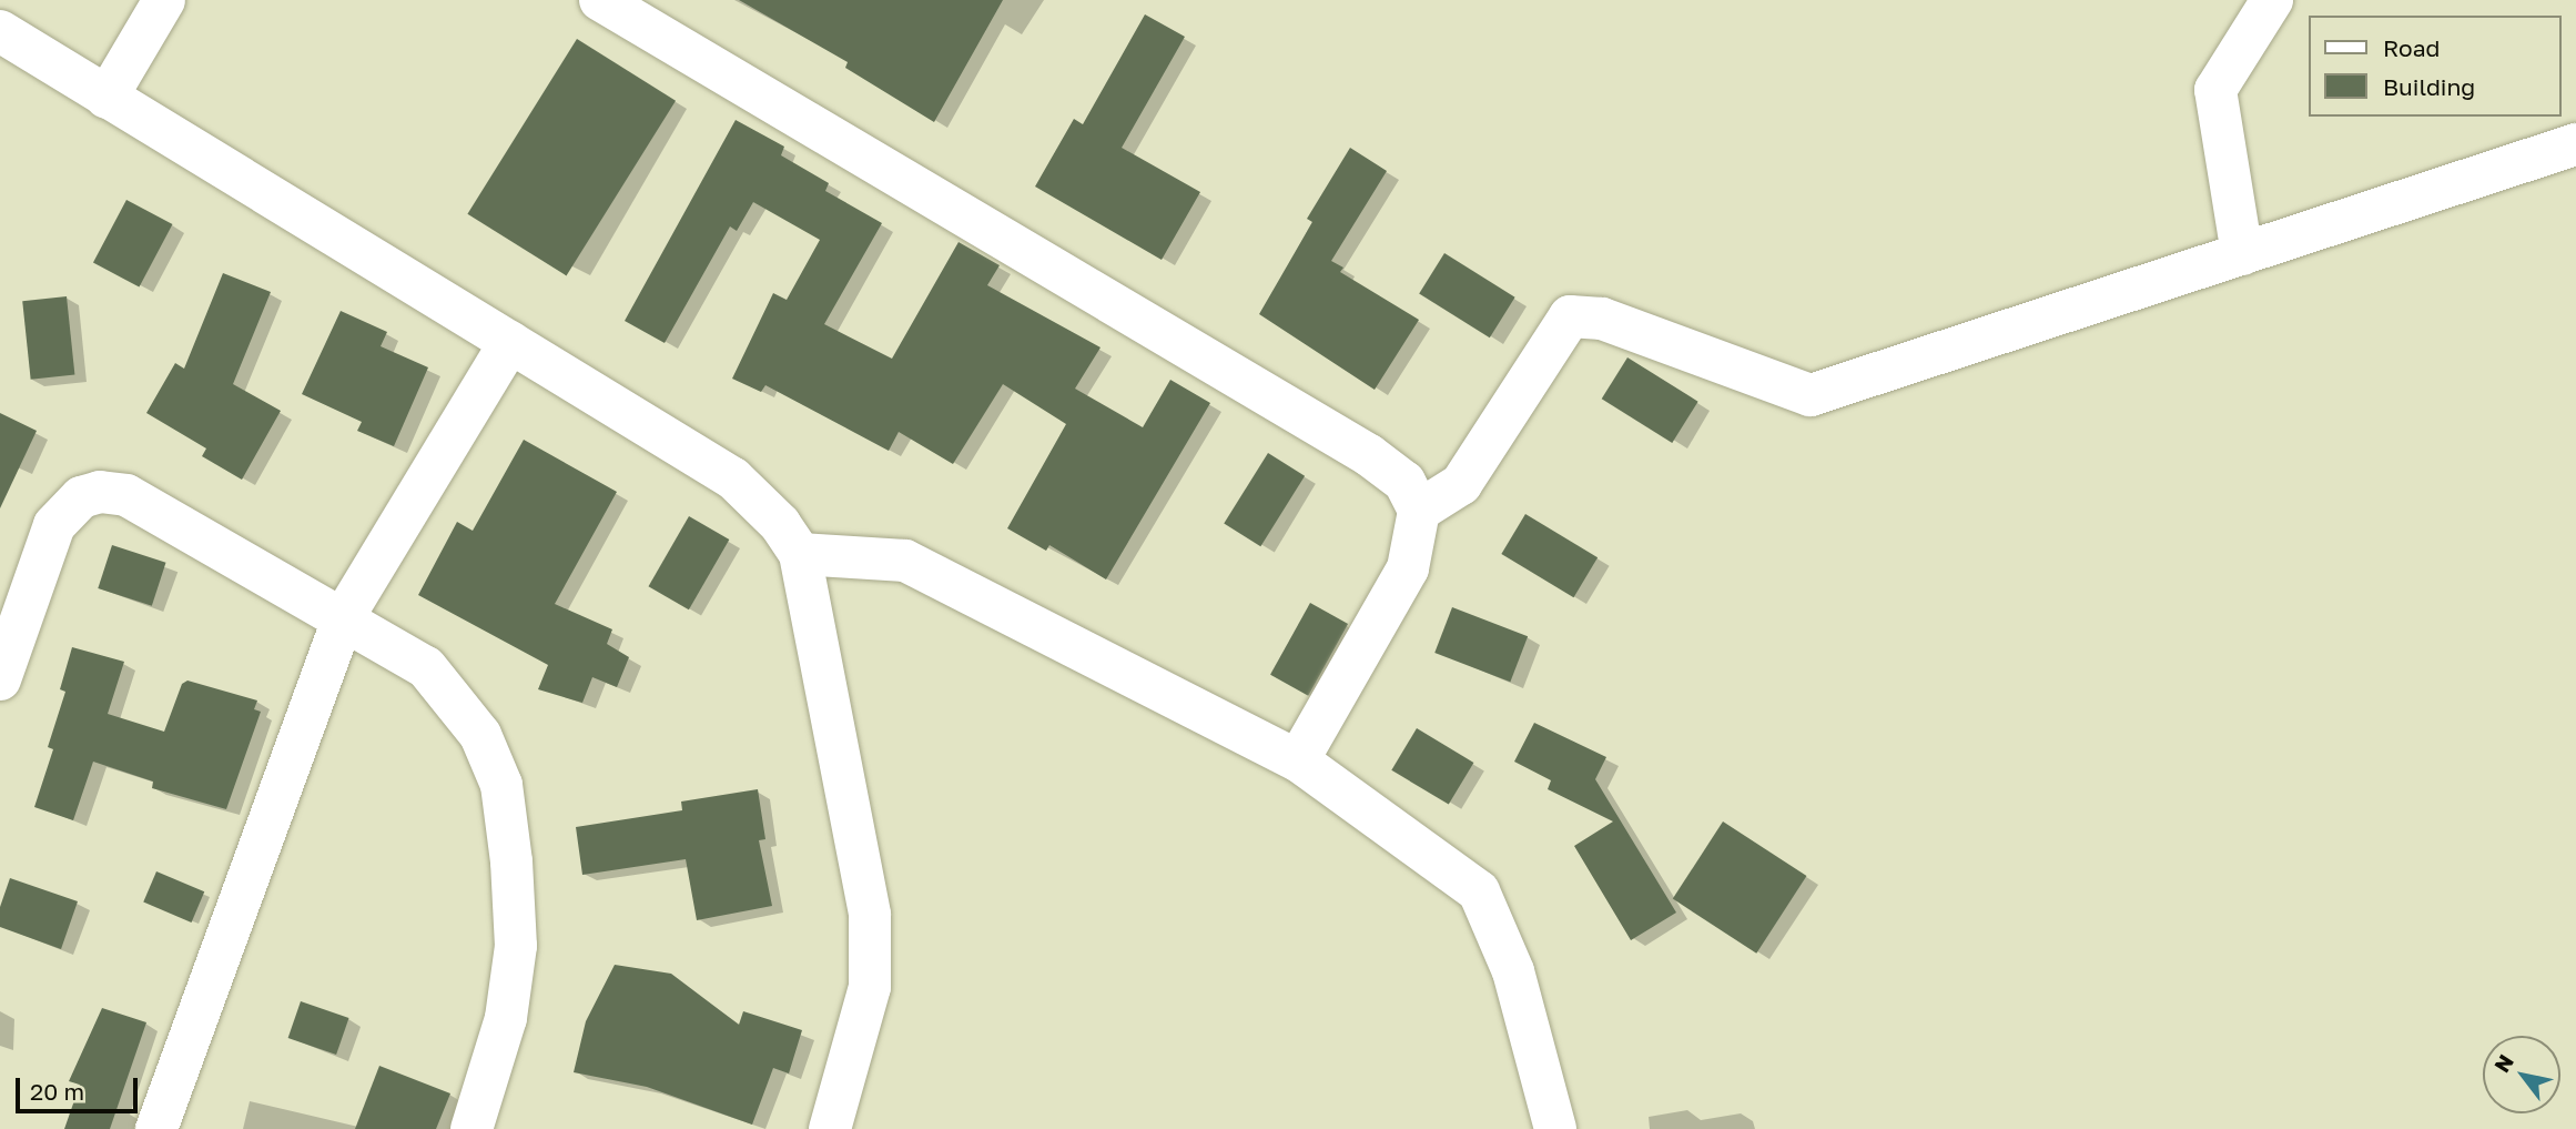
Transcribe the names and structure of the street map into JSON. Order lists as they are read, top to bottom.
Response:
{
  "legend": ["Road", "Building"],
  "scale_bar": "20 m",
  "north": "top left"
}
